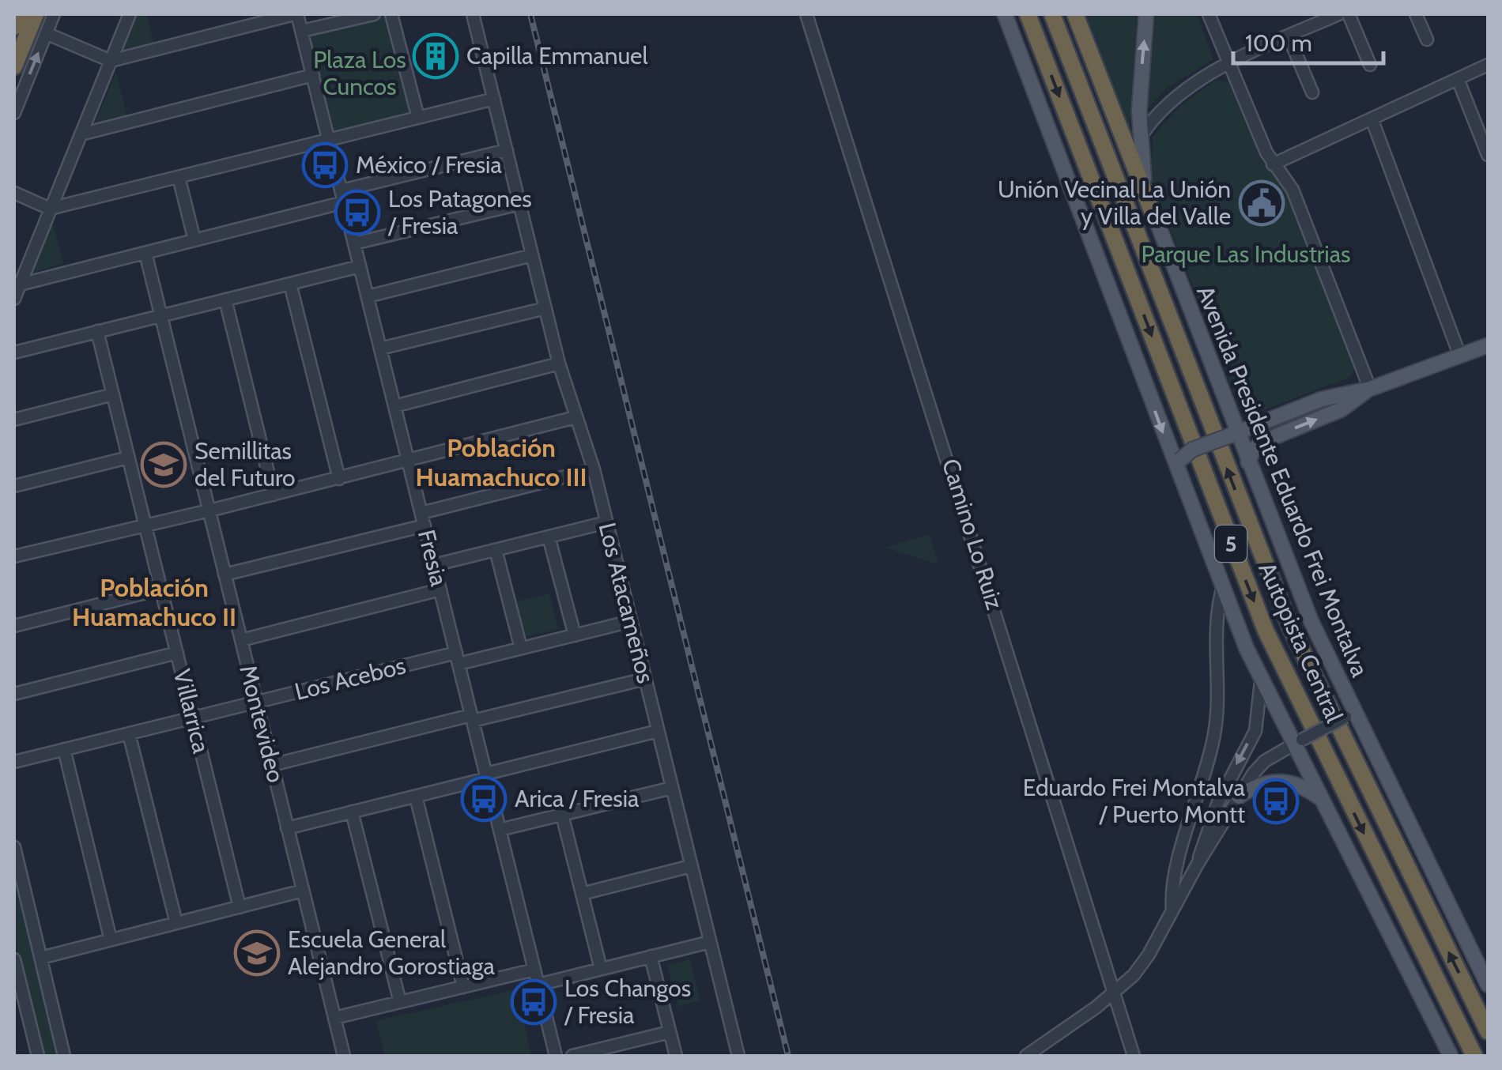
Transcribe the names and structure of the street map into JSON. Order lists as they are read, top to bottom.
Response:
{
  "streets": {
    "highway": ["5", "Autopista Central"],
    "main road": ["Avenida Presidente Eduardo Frei Montalva"],
    "street": [
      "Camino Lo Ruiz",
      "Fresia",
      "Los Atacameños",
      "Los Acebos",
      "Villarrica",
      "Montevideo"
    ]
  },
  "crossings": [
    ["Fresia", "Los Acebos"],
    ["Los Atacameños", "Los Acebos"],
    ["Los Acebos", "Villarrica"],
    ["Los Acebos", "Montevideo"]
  ],
  "districts": ["Población Huamachuco III", "Población Huamachuco II"],
  "parks": ["Plaza Los Cuncos", "Parque Las Industrias"],
  "places": {
    "building": ["Capilla Emmanuel"],
    "bus stop": [
      "México / Fresia",
      "Los Patagones / Fresia",
      "Arica / Fresia",
      "Eduardo Frei Montalva / Puerto Montt",
      "Los Changos / Fresia"
    ],
    "public building": ["Unión Vecinal La Unión y Villa del Valle"],
    "school or university": ["Semillitas del Futuro", "Escuela General Alejandro Gorostiaga"]
  },
  "scale_bar": "100 m"
}
